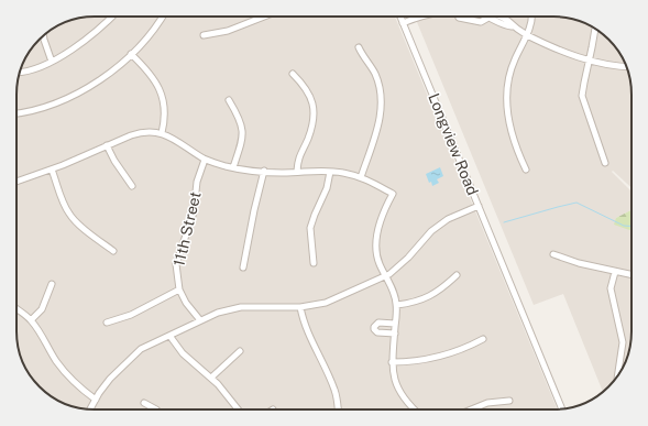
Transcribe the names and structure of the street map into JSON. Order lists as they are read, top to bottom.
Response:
{
  "streets": {
    "street": ["Longview Road", "11th Street"]
  }
}
